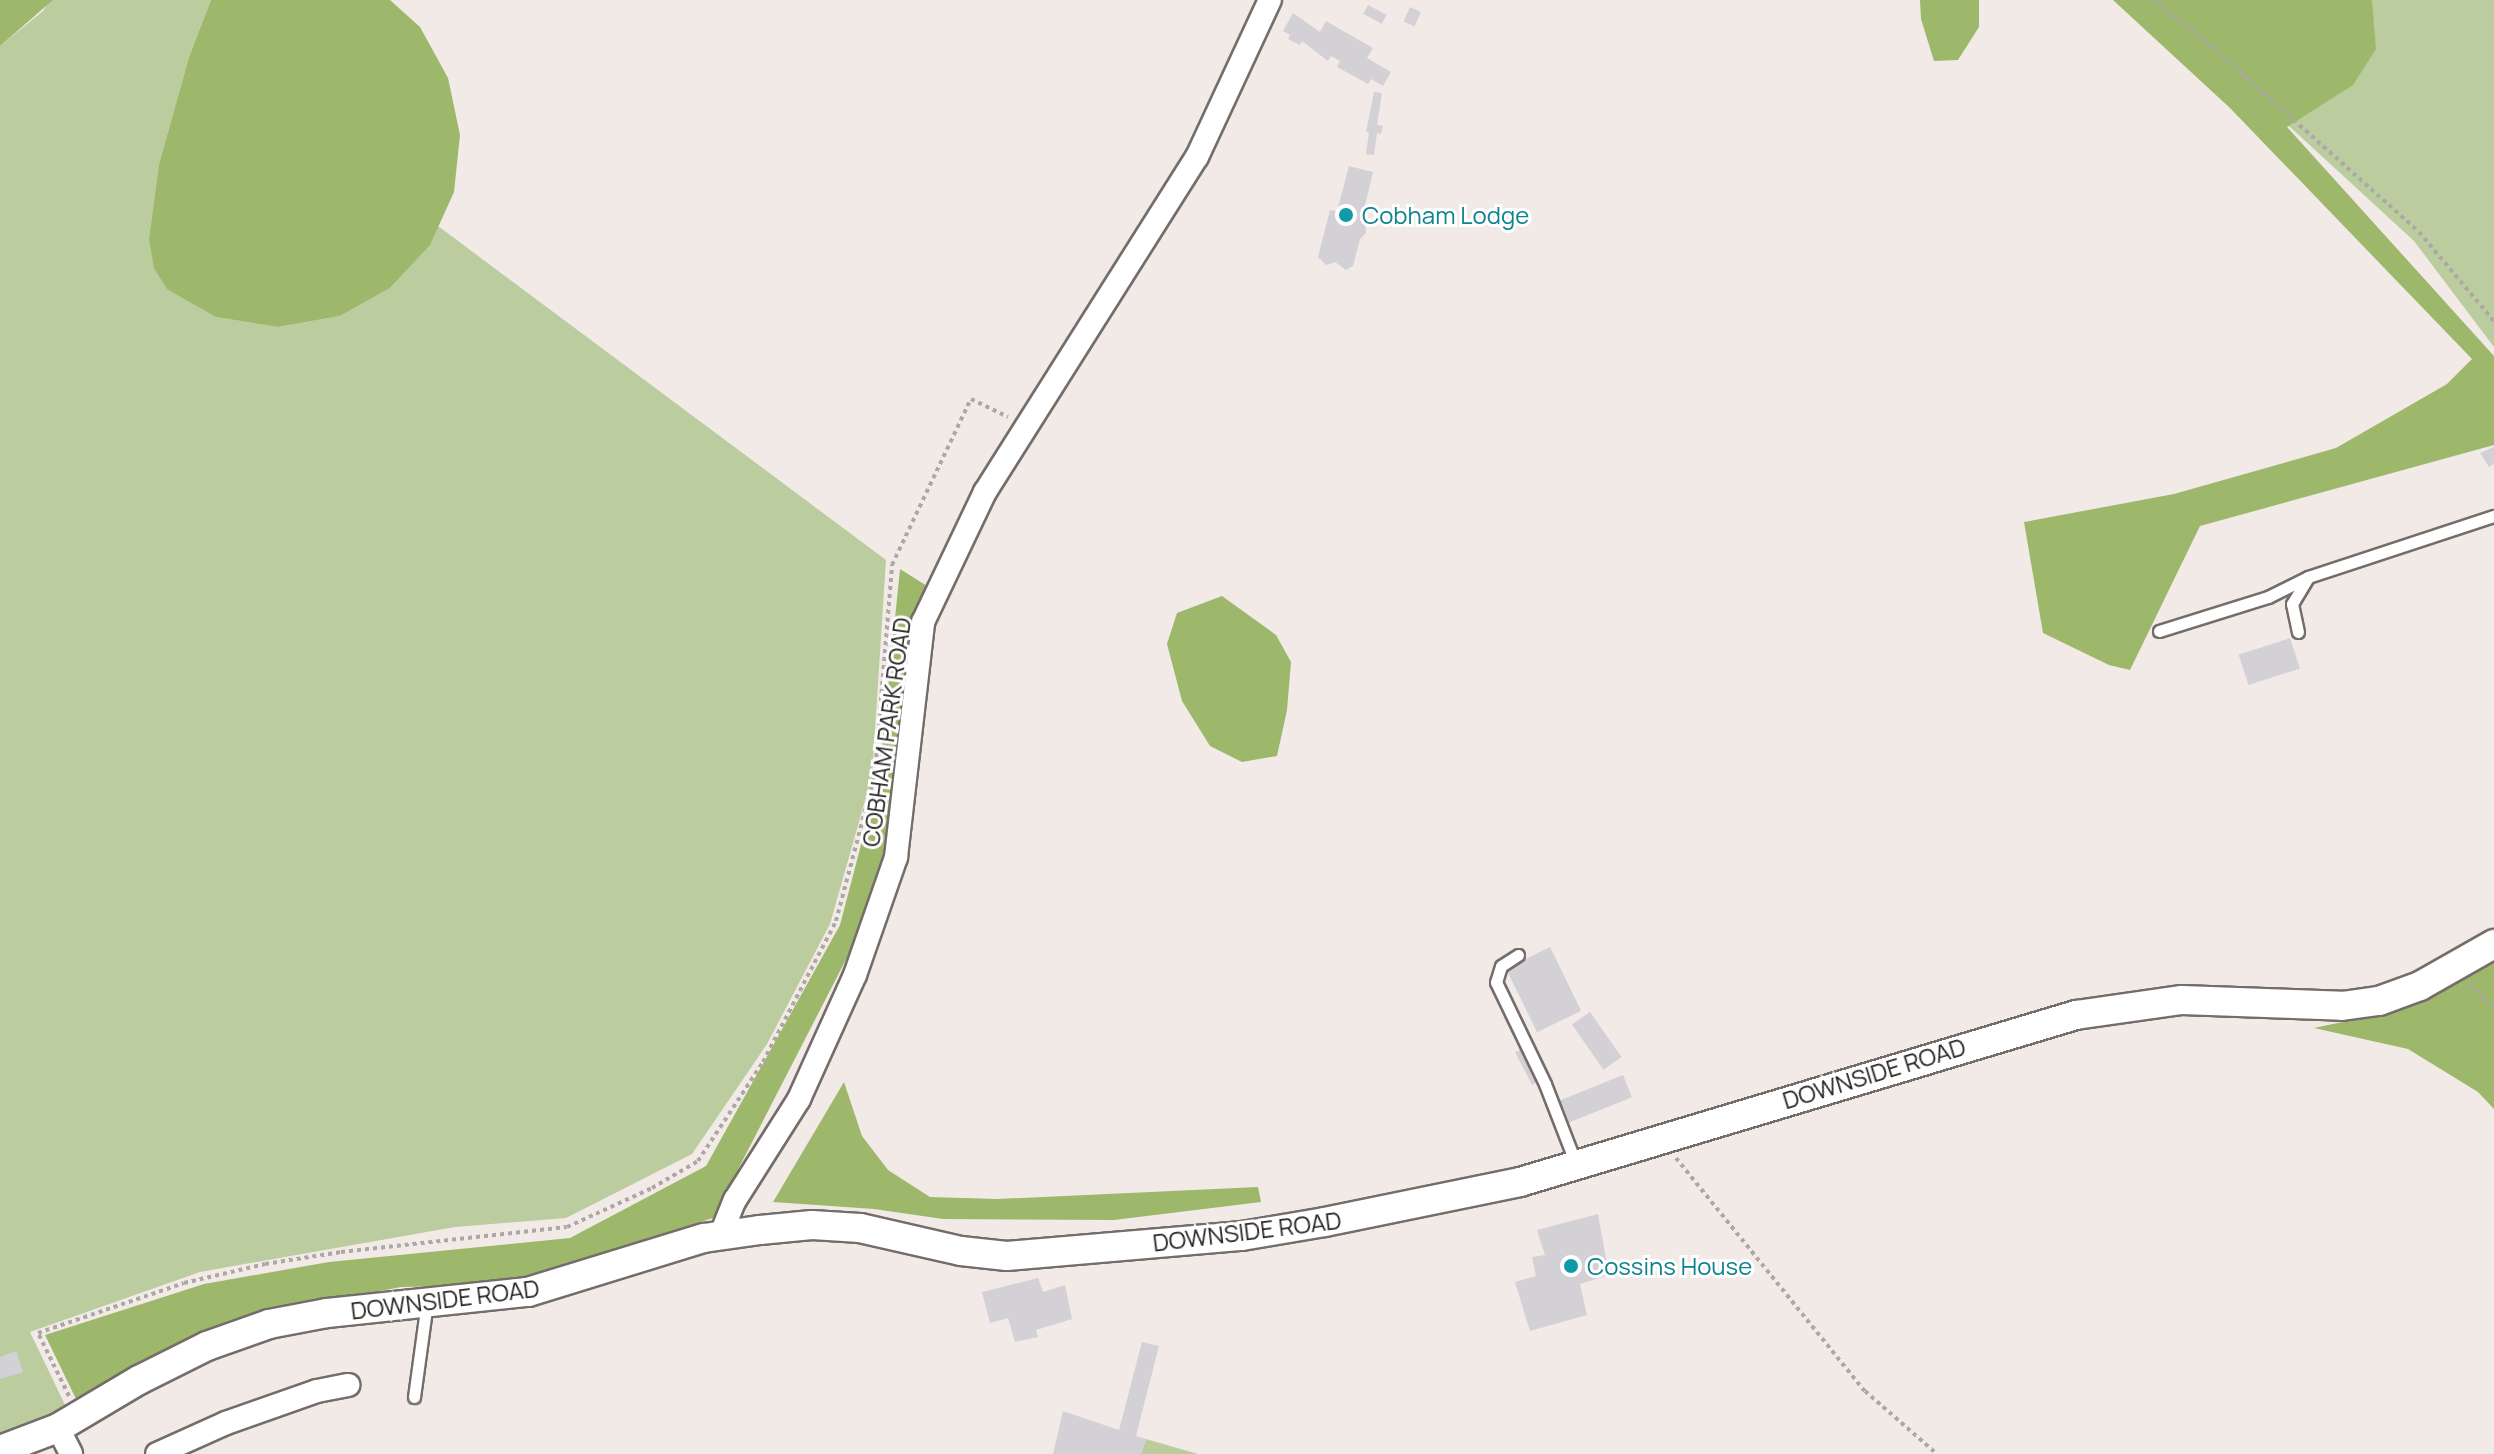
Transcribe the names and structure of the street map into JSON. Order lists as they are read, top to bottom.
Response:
{
  "streets": {
    "street": ["COBHAM PARK ROAD", "DOWNSIDE ROAD"]
  },
  "crossings": [
    ["COBHAM PARK ROAD", "DOWNSIDE ROAD"]
  ],
  "places": ["Cobham Lodge", "Cossins House"]
}
